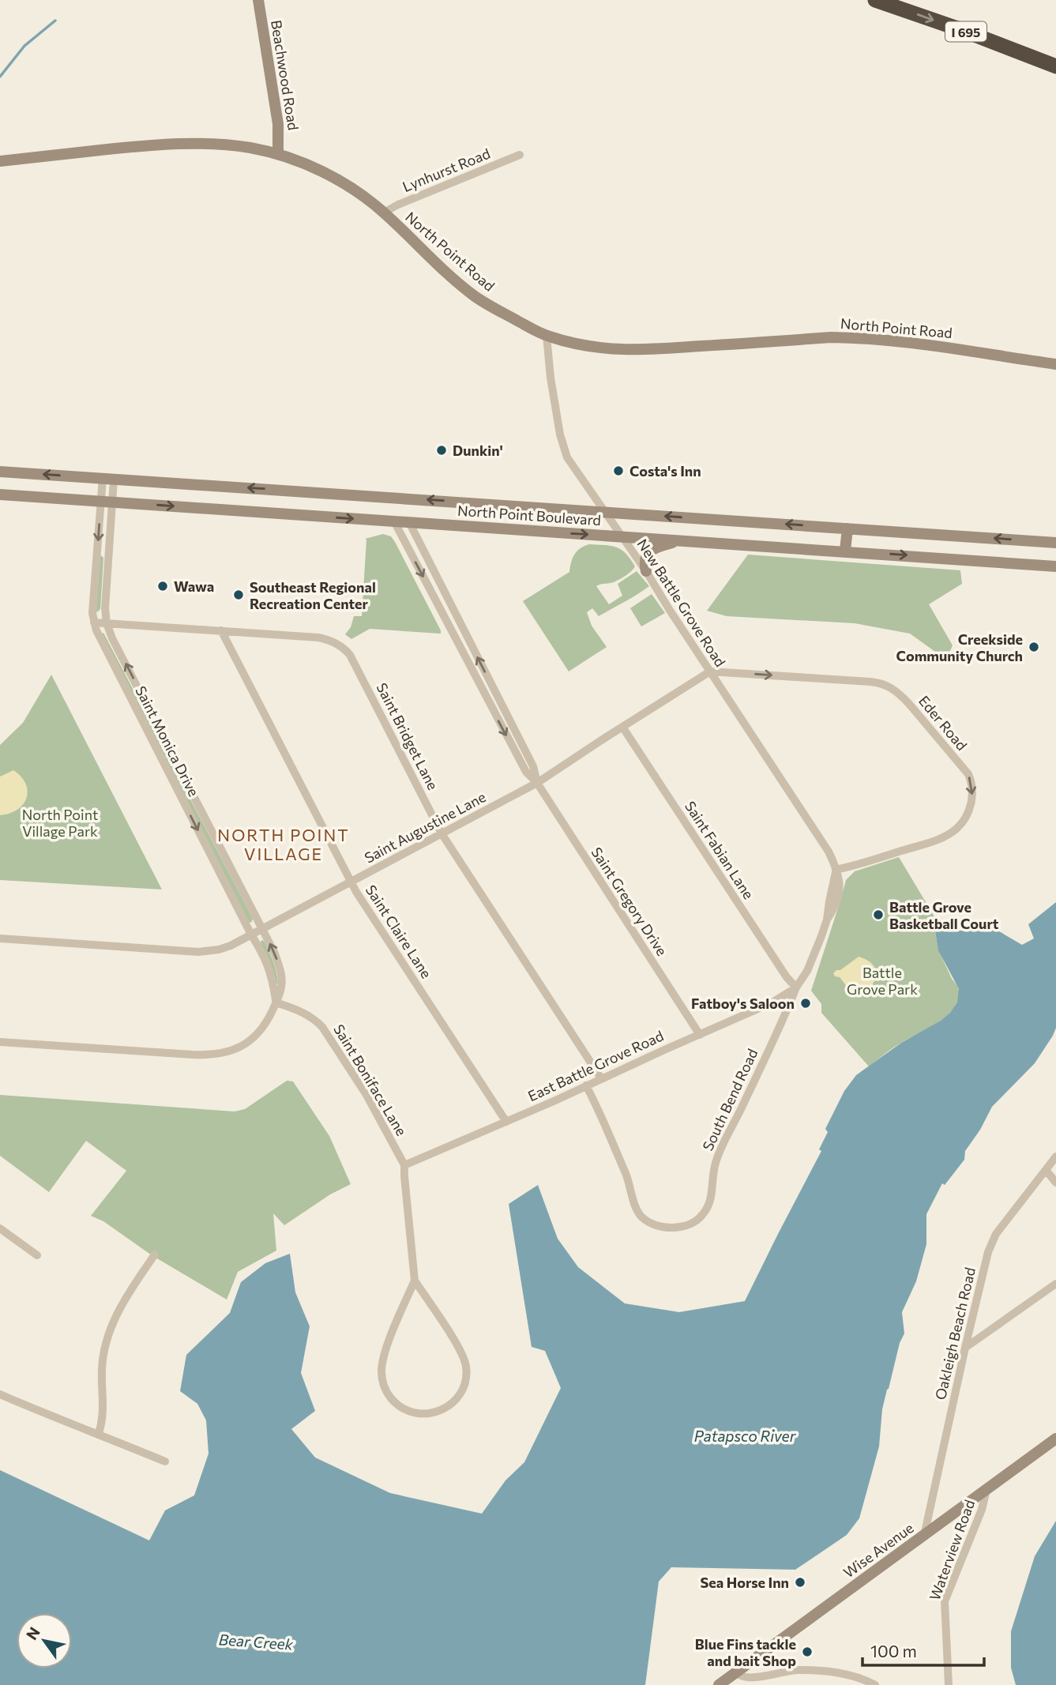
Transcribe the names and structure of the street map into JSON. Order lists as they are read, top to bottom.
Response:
{
  "streets": {
    "highway": ["I 695"],
    "main road": [
      "Beachwood Road",
      "North Point Road",
      "North Point Boulevard",
      "Wise Avenue"
    ],
    "street": [
      "Lynhurst Road",
      "New Battle Grove Road",
      "Eder Road",
      "Saint Bridget Lane",
      "Saint Monica Drive",
      "Saint Augustine Lane",
      "Saint Fabian Lane",
      "Saint Gregory Drive",
      "Saint Claire Lane",
      "East Battle Grove Road",
      "Saint Boniface Lane",
      "South Bend Road",
      "Oakleigh Beach Road",
      "Waterview Road"
    ]
  },
  "crossings": [
    ["Beachwood Road", "North Point Road"],
    ["Lynhurst Road", "North Point Road"],
    ["North Point Road", "New Battle Grove Road"],
    ["North Point Boulevard", "New Battle Grove Road"],
    ["North Point Boulevard", "Saint Monica Drive"],
    ["North Point Boulevard", "Saint Gregory Drive"],
    ["New Battle Grove Road", "Eder Road"],
    ["New Battle Grove Road", "Saint Augustine Lane"],
    ["Eder Road", "Saint Augustine Lane"],
    ["Saint Bridget Lane", "Saint Monica Drive"],
    ["Saint Bridget Lane", "Saint Augustine Lane"],
    ["Saint Bridget Lane", "Saint Claire Lane"],
    ["Saint Bridget Lane", "East Battle Grove Road"],
    ["Saint Monica Drive", "Saint Augustine Lane"],
    ["Saint Monica Drive", "Saint Boniface Lane"],
    ["Saint Augustine Lane", "Saint Fabian Lane"],
    ["Saint Augustine Lane", "Saint Gregory Drive"],
    ["Saint Augustine Lane", "Saint Claire Lane"],
    ["Saint Fabian Lane", "East Battle Grove Road"],
    ["Saint Fabian Lane", "South Bend Road"],
    ["Saint Gregory Drive", "East Battle Grove Road"],
    ["Saint Claire Lane", "East Battle Grove Road"],
    ["East Battle Grove Road", "Saint Boniface Lane"],
    ["East Battle Grove Road", "South Bend Road"],
    ["Oakleigh Beach Road", "Wise Avenue"],
    ["Wise Avenue", "Waterview Road"]
  ],
  "districts": ["NORTH POINT VILLAGE"],
  "water": ["Patapsco River", "Bear Creek"],
  "parks": ["North Point Village Park", "Battle Grove Park"],
  "places": [
    "Dunkin'",
    "Costa's Inn",
    "Wawa",
    "Southeast Regional Recreation Center",
    "Creekside Community Church",
    "Battle Grove Basketball Court",
    "Fatboy's Saloon",
    "Sea Horse Inn",
    "Blue Fins tackle and bait Shop"
  ],
  "scale_bar": "100 m",
  "north": "top left"
}
